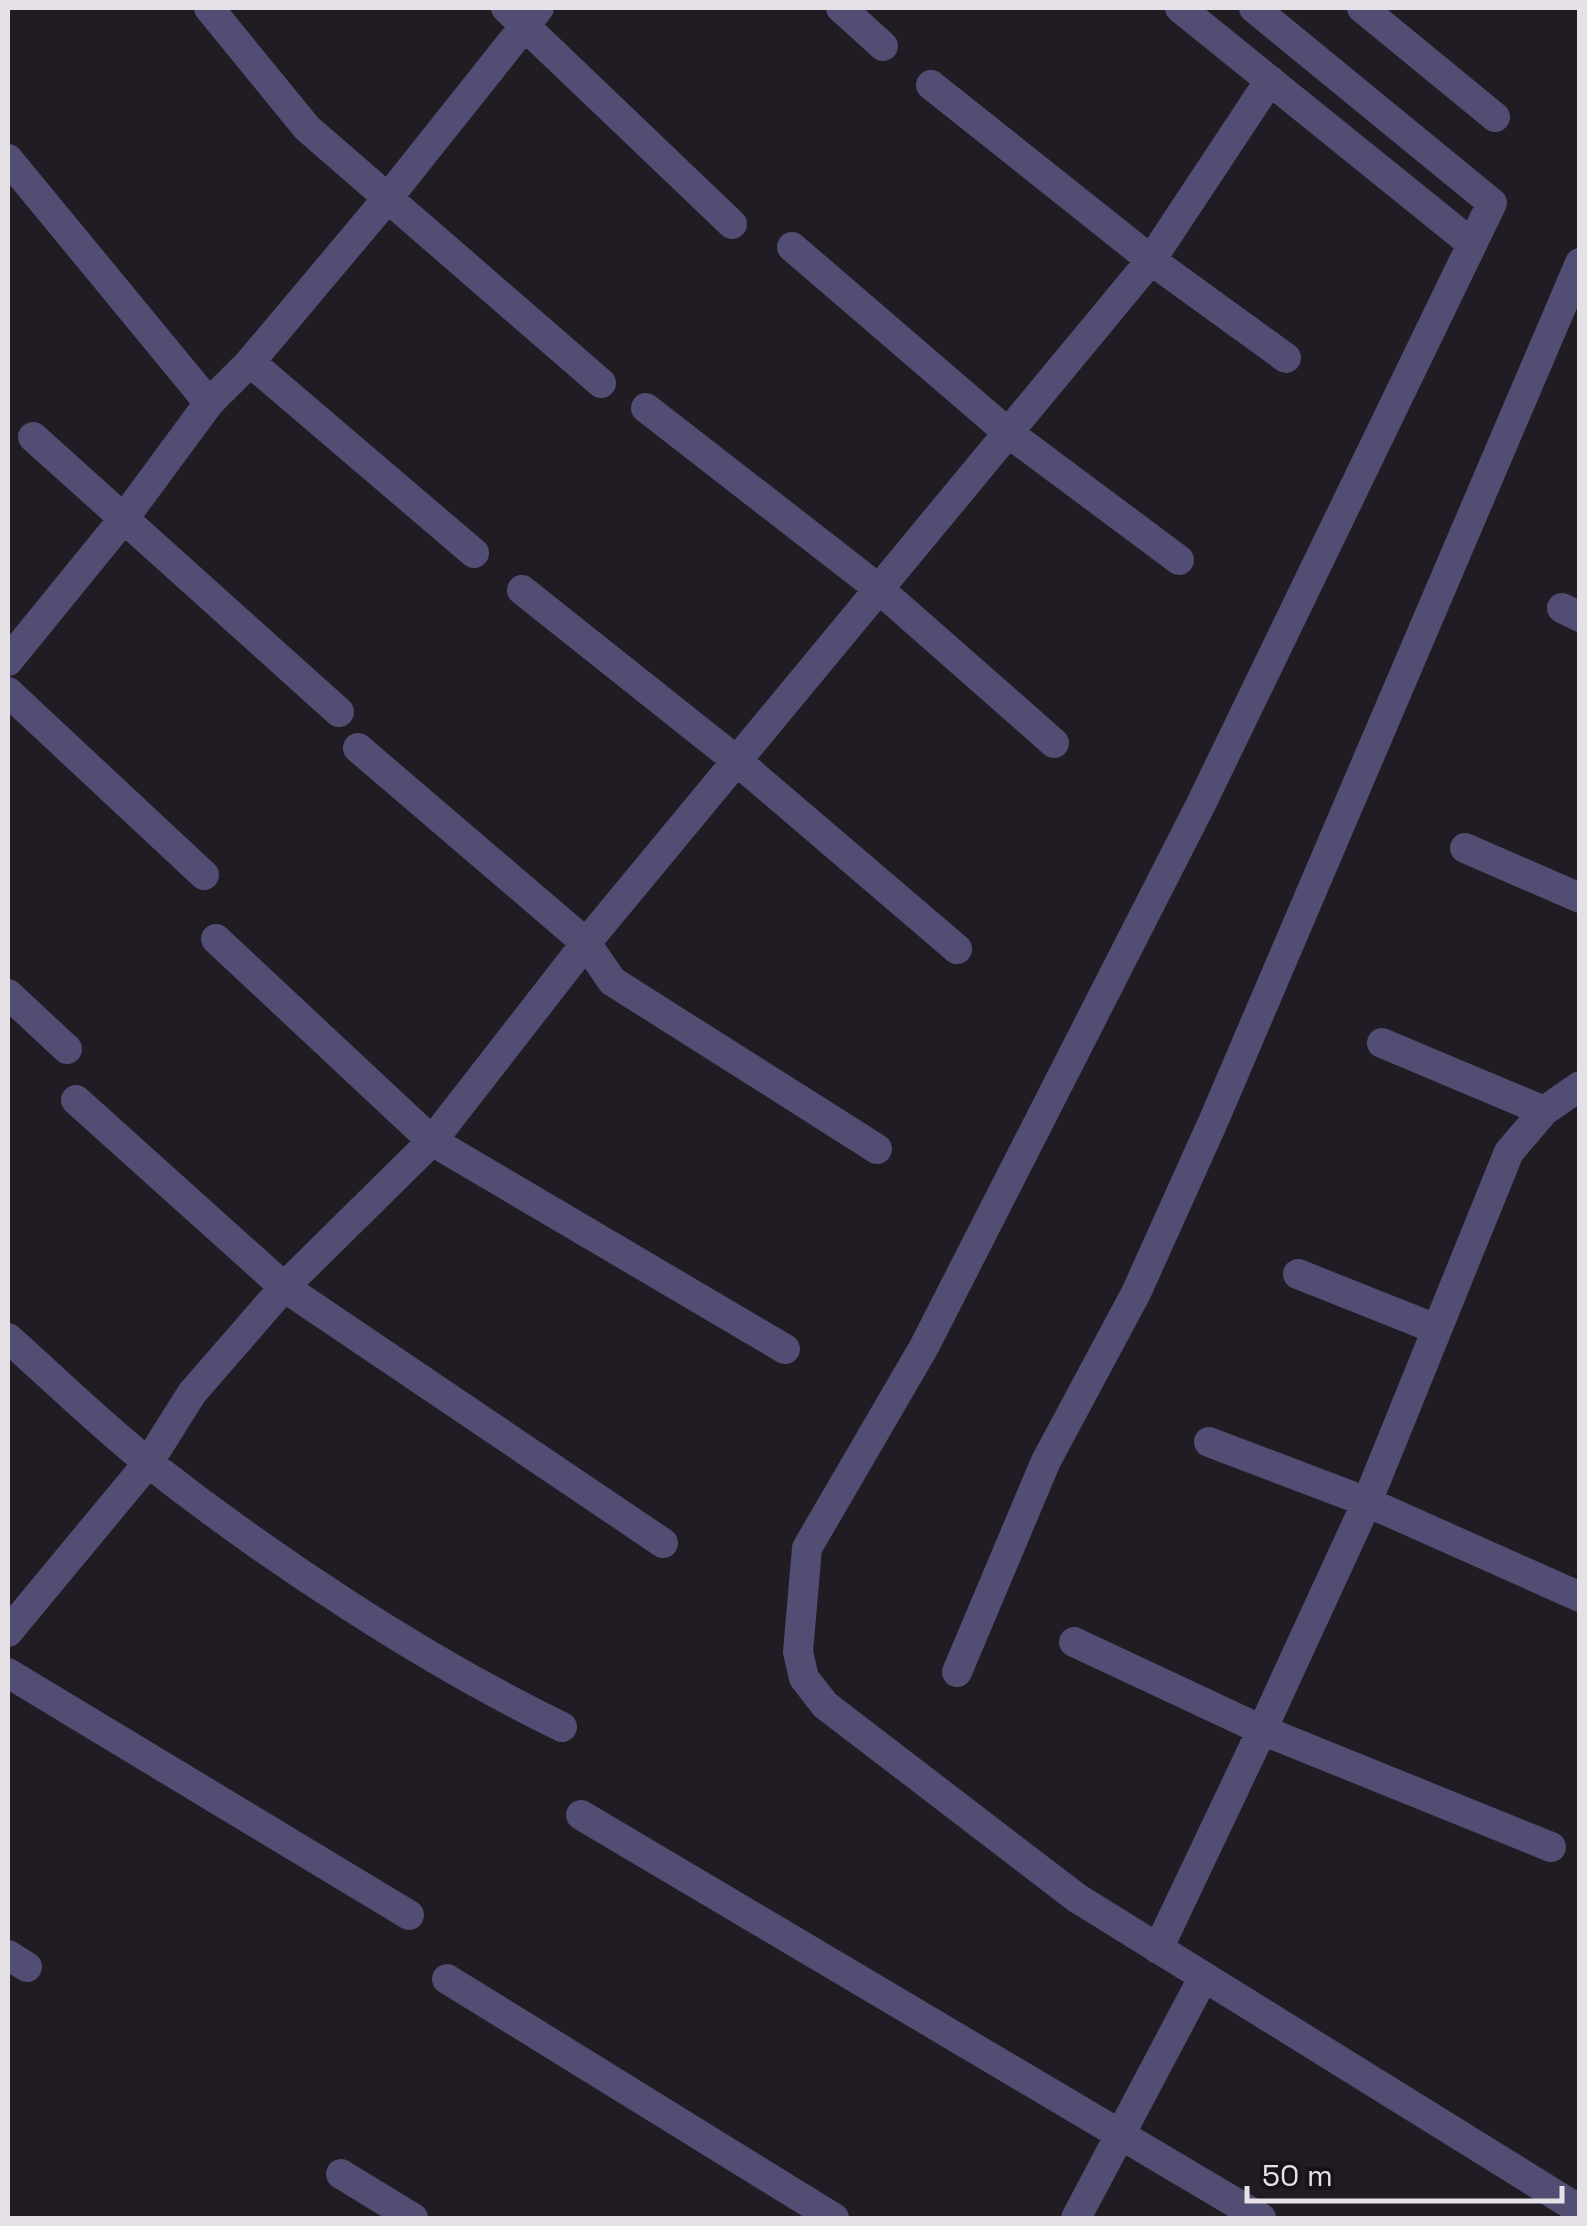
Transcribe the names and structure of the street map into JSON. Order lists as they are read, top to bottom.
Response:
{
  "scale_bar": "50 m"
}
